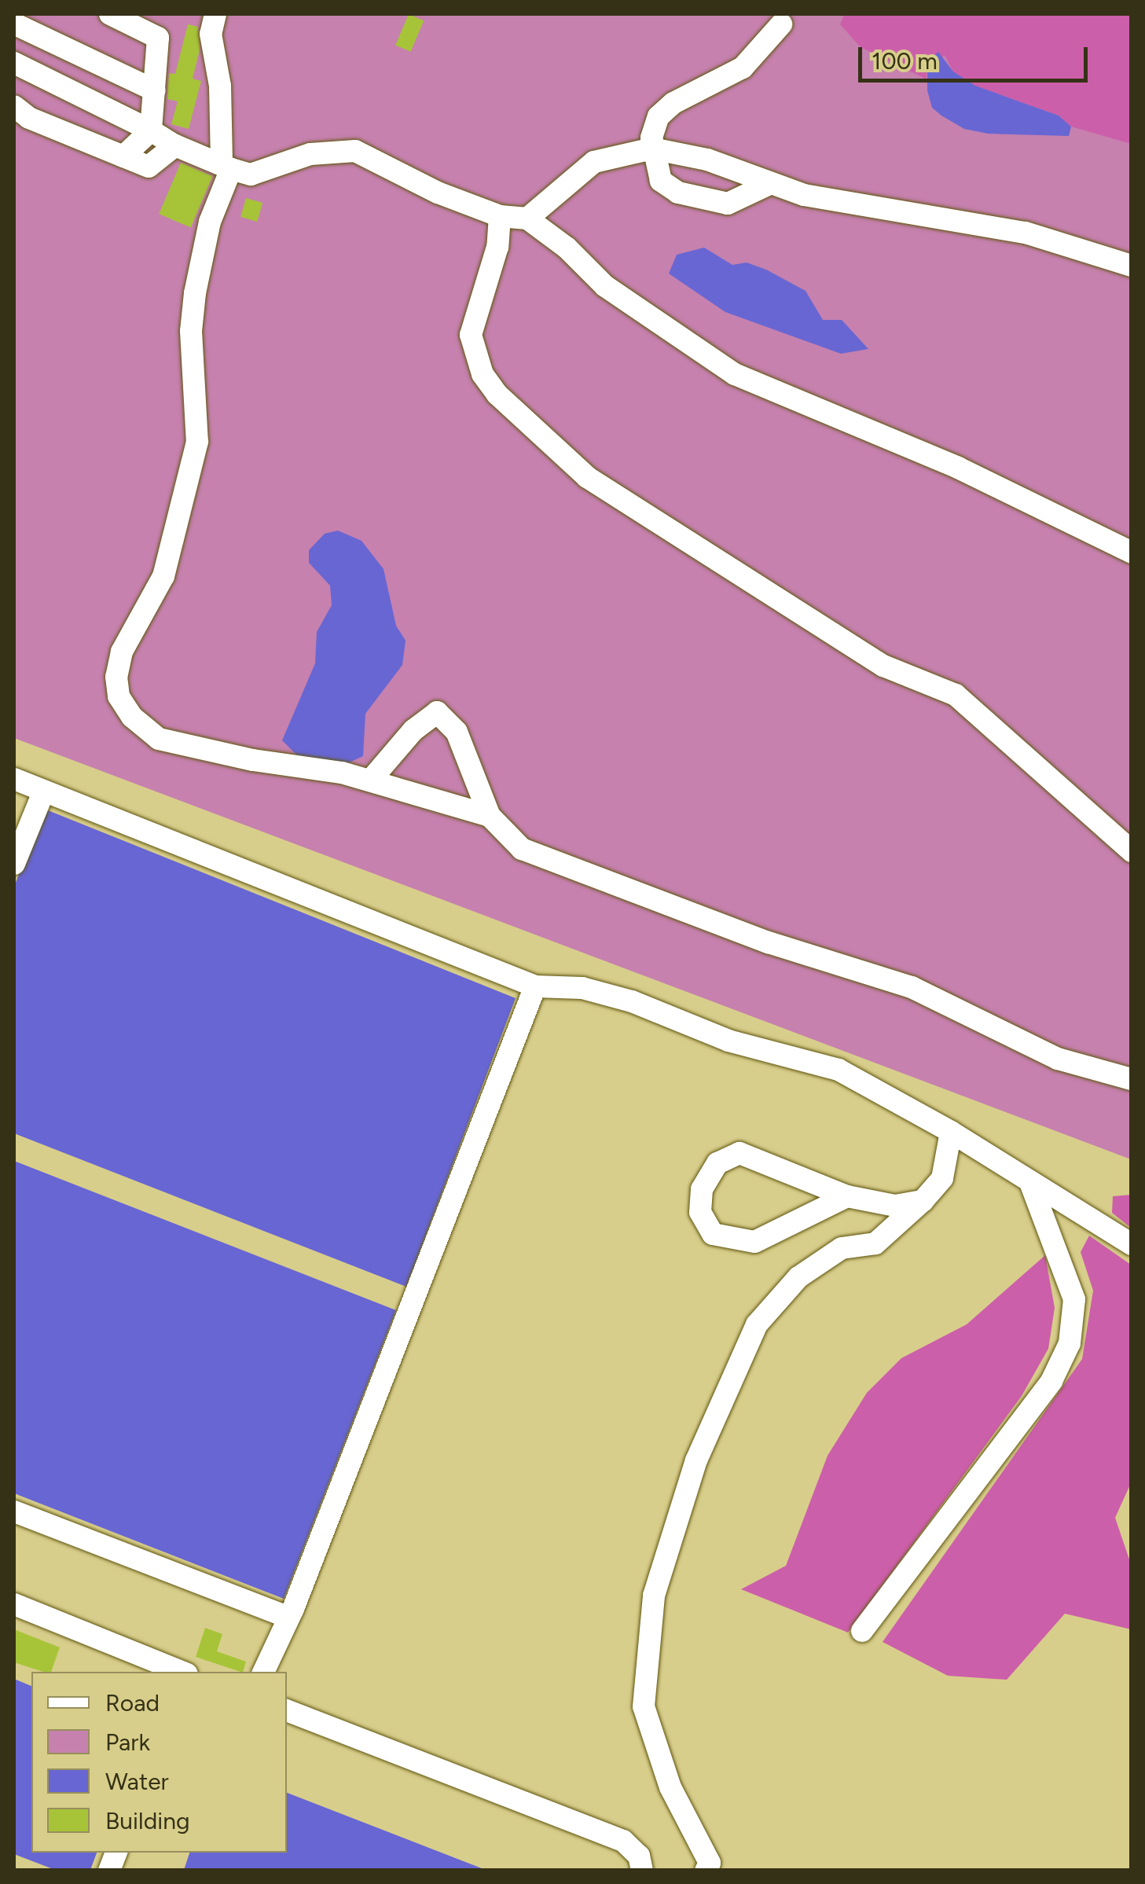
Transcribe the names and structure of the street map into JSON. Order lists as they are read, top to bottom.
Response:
{
  "legend": [
    "Road",
    "Park",
    "Water",
    "Building"
  ],
  "scale_bar": "100 m"
}
